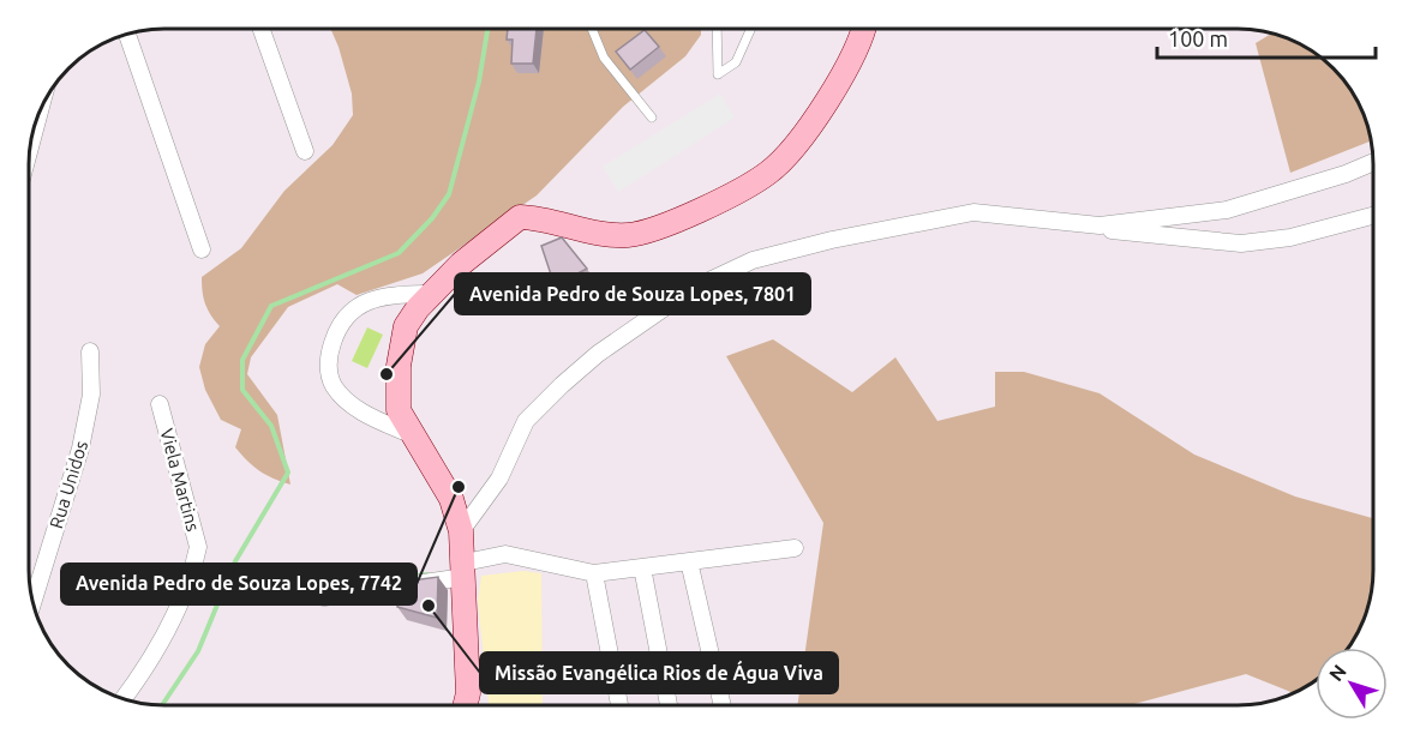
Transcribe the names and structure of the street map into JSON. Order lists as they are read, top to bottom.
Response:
{
  "streets": {
    "street": ["Viela Martins", "Rua Unidos"]
  },
  "places": ["Avenida Pedro de Souza Lopes, 7801", "Avenida Pedro de Souza Lopes, 7742", "Missão Evangélica Rios de Água Viva"],
  "scale_bar": "100 m",
  "north": "top left"
}
